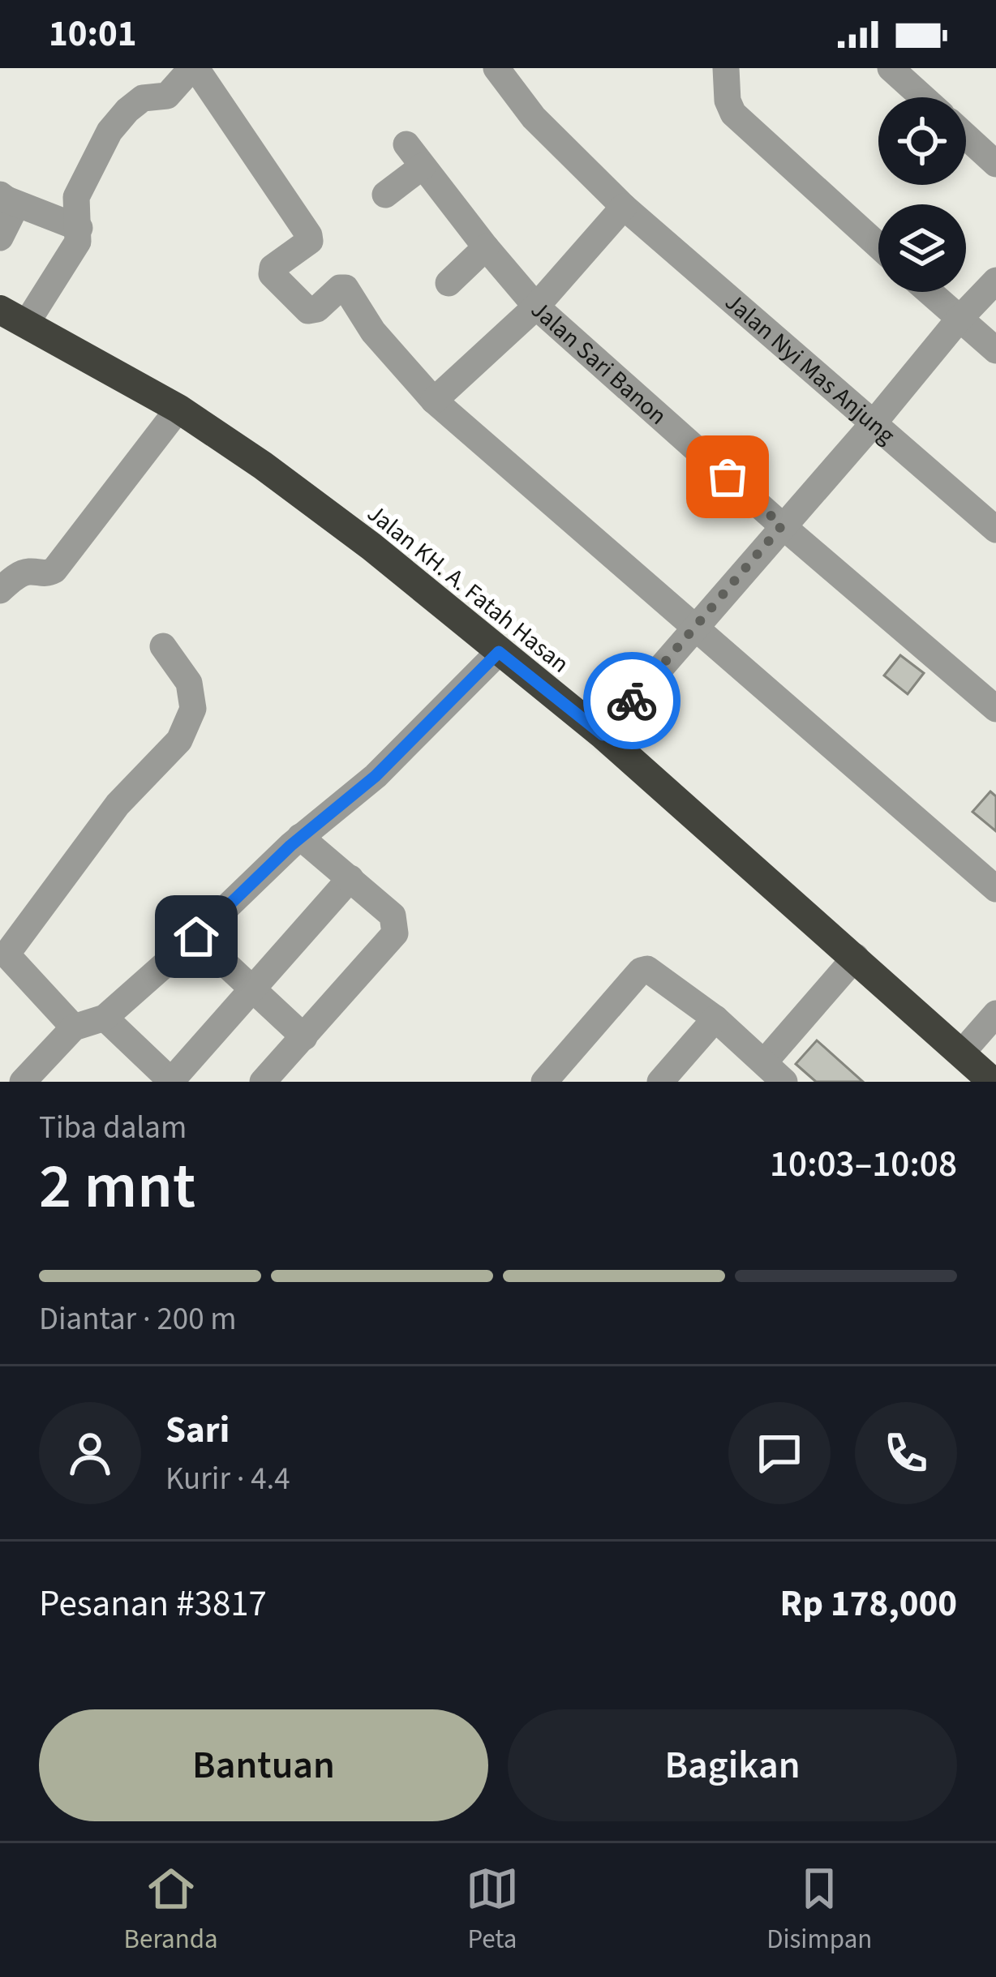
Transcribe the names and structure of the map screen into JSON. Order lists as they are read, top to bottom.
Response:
{
  "streets": {
    "highway": ["Jalan KH. A. Fatah Hasan"],
    "street": ["Jalan Sari Banon", "Jalan Nyi Mas Anjung"]
  },
  "page": {
    "status": "10:01",
    "heading": ["2 mnt", "Tiba dalam", "10:03–10:08"],
    "panel": [
      "Sari",
      "Kurir · 4.4",
      "Pesanan #3817",
      "Rp 178,000"
    ],
    "bar": "Diantar · 200 m",
    "buttons": ["Bantuan", "Bagikan"],
    "tabs": ["Beranda", "Peta", "Disimpan"]
  }
}
